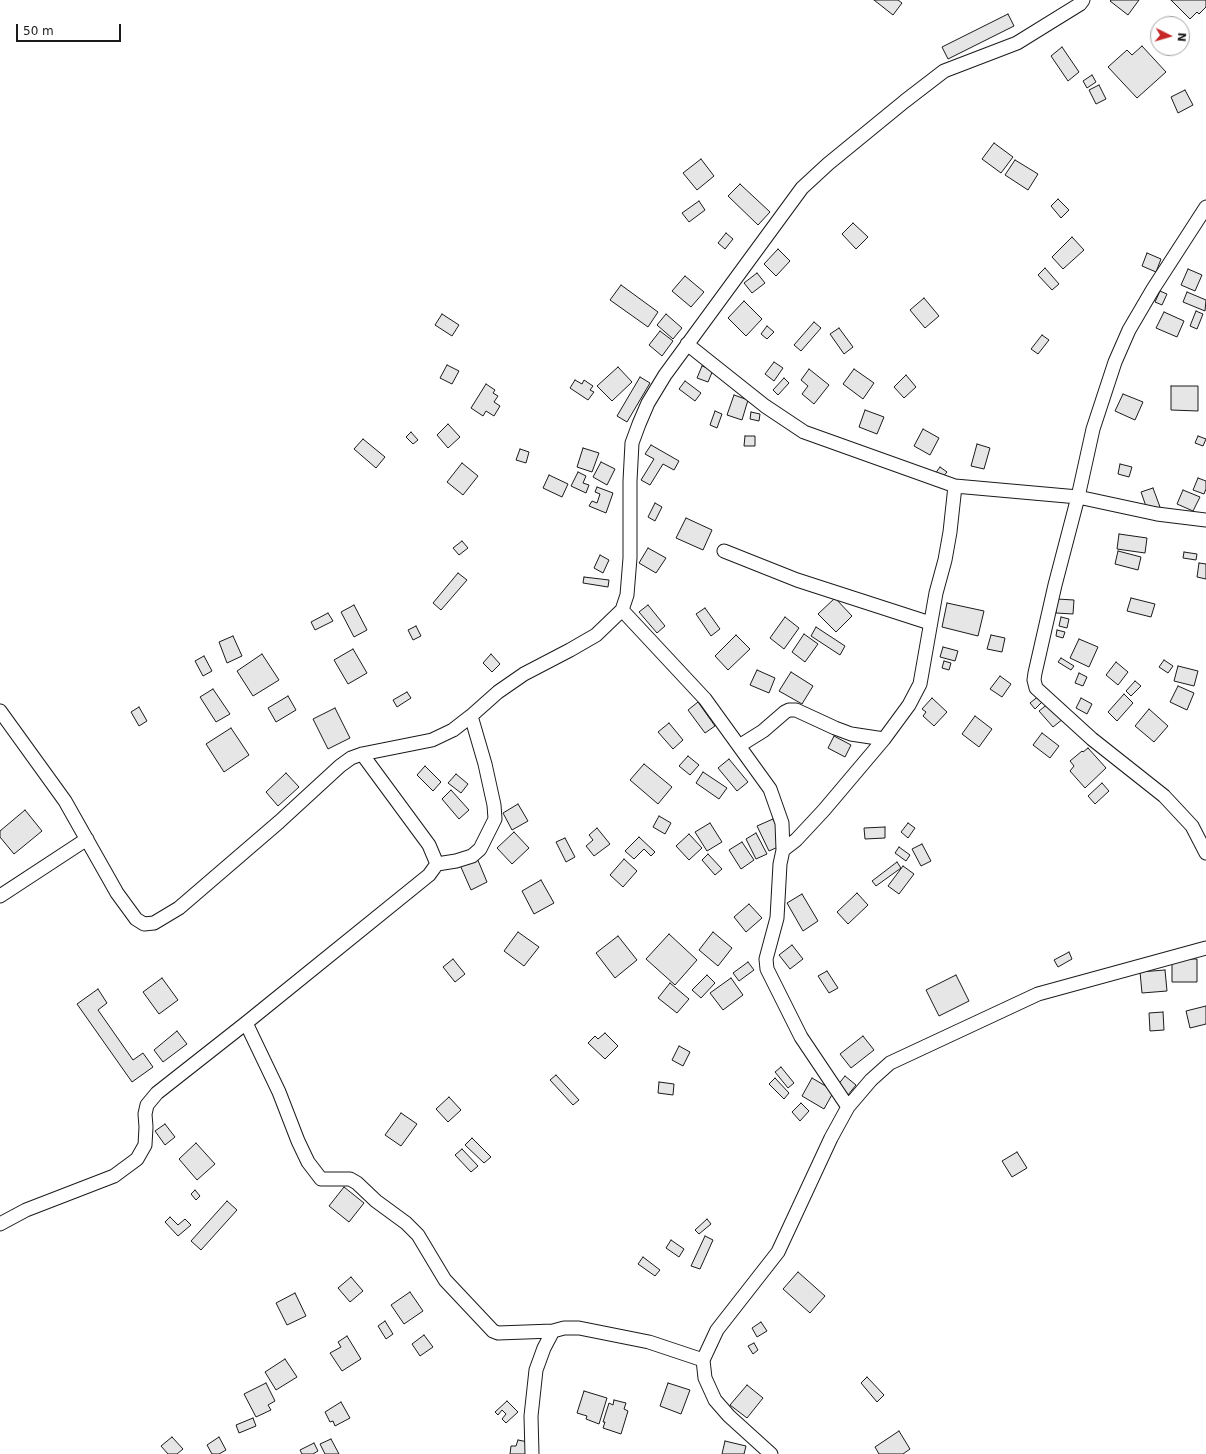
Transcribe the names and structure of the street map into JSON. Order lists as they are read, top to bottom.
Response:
{
  "scale_bar": "50 m",
  "north": "right"
}
